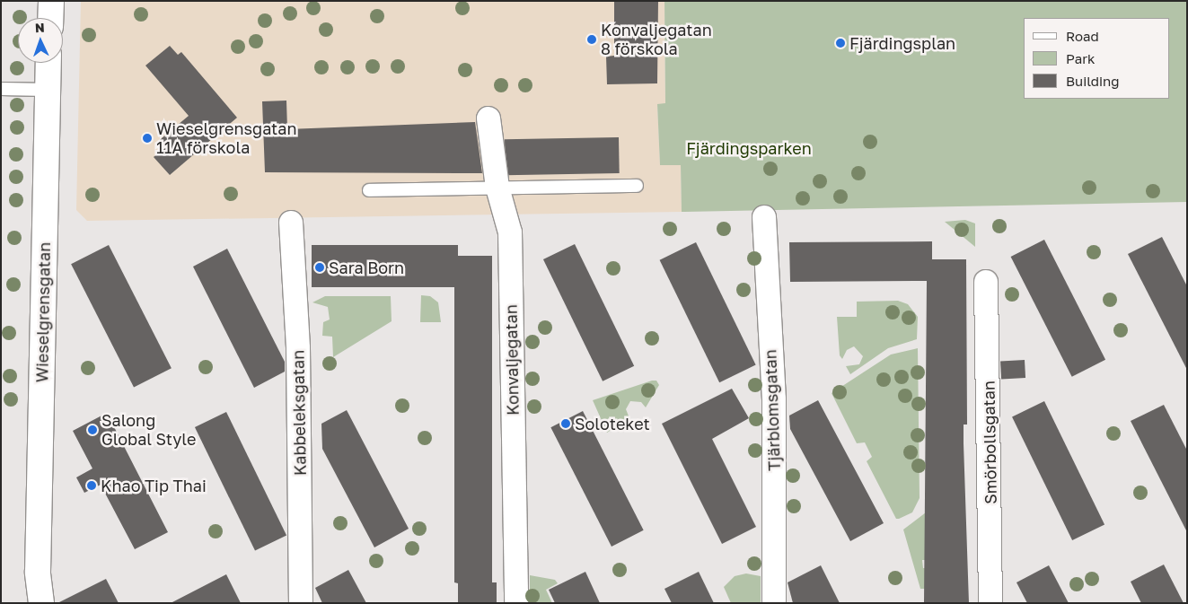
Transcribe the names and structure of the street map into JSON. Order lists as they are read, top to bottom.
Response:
{
  "streets": {
    "street": [
      "Wieselgrensgatan",
      "Konvaljegatan",
      "Tjärblomsgatan",
      "Kabbeleksgatan",
      "Smörbollsgatan"
    ]
  },
  "parks": ["Fjärdingsparken"],
  "places": [
    "Konvaljegatan 8 förskola",
    "Fjärdingsplan",
    "Wieselgrensgatan 11A förskola",
    "Sara Born",
    "Soloteket",
    "Salong Global Style",
    "Khao Tip Thai"
  ],
  "legend": ["Road", "Park", "Building"],
  "north": "top"
}
